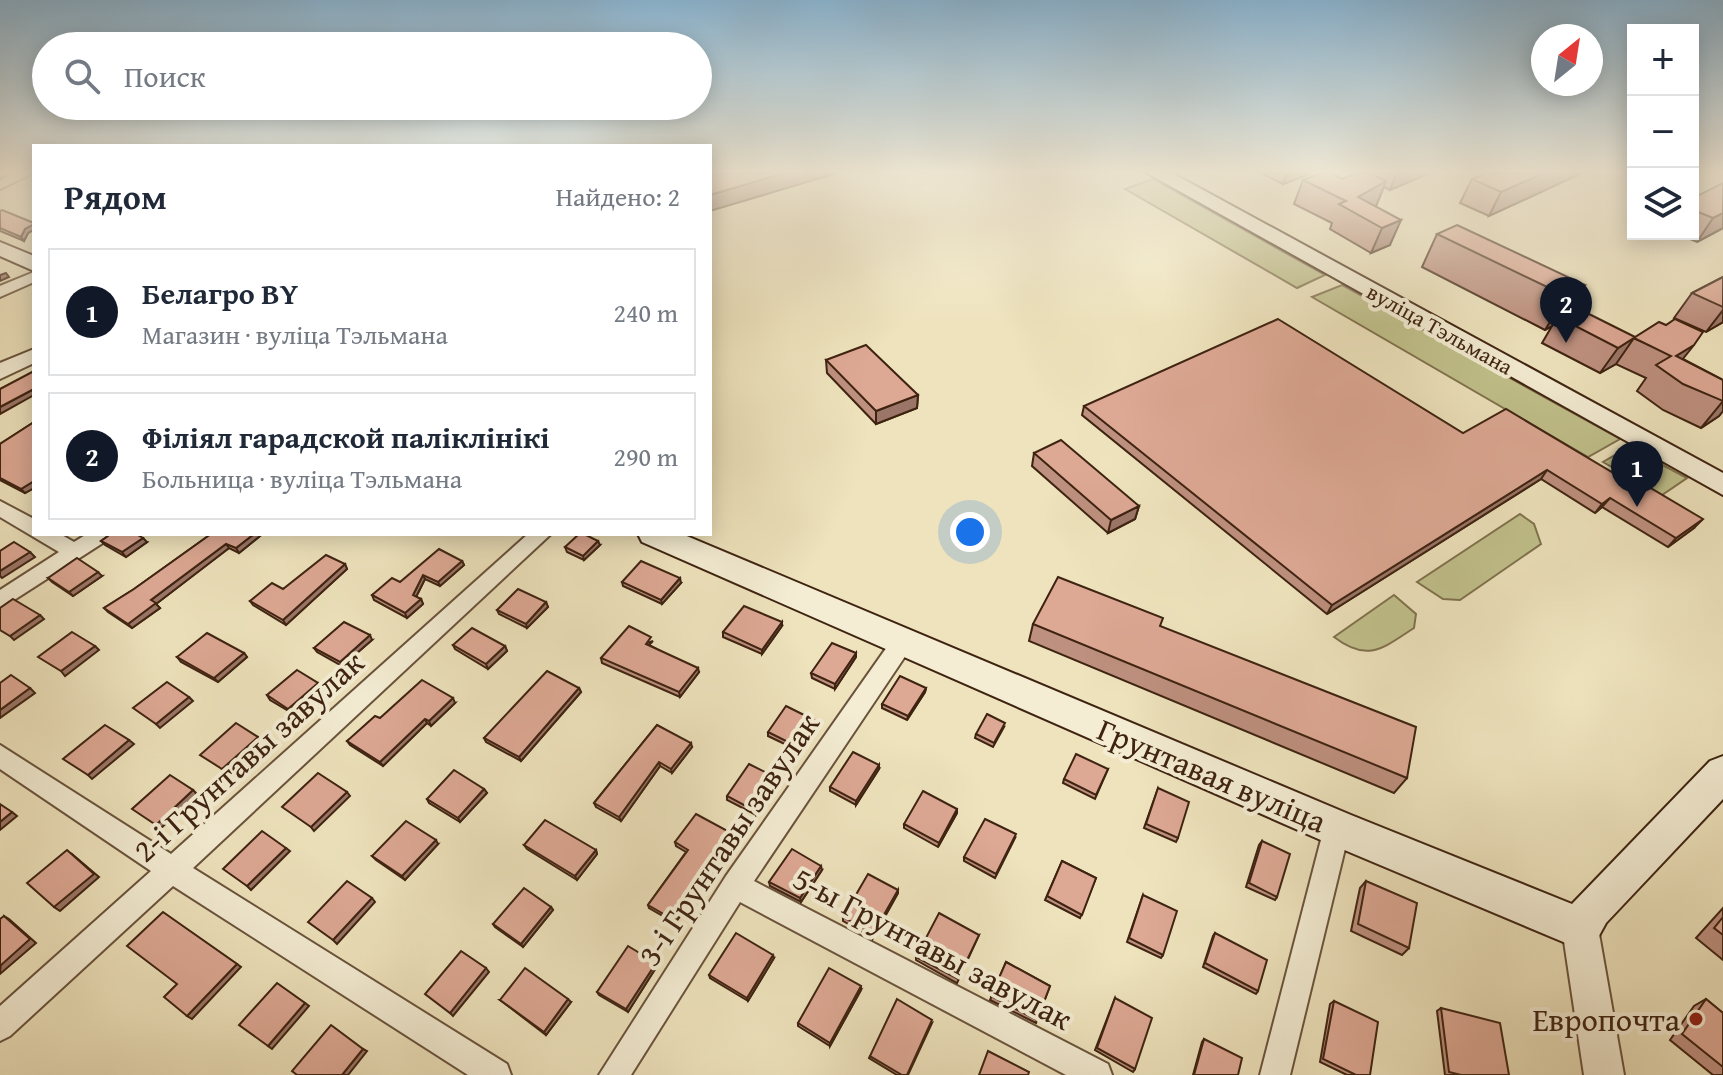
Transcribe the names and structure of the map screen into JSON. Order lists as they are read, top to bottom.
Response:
{
  "streets": {
    "main road": ["вуліца Тэльмана", "Грунтавая вуліца"],
    "street": ["2-і Грунтавы завулак", "3-і Грунтавы завулак", "5-ы Грунтавы завулак"]
  },
  "crossings": [
    ["Грунтавая вуліца", "3-і Грунтавы завулак"],
    ["3-і Грунтавы завулак", "5-ы Грунтавы завулак"]
  ],
  "places": ["Европочта"],
  "north": "top right",
  "page": {
    "map_buttons": ["+", "−"],
    "search": "Поиск",
    "heading": ["Рядом", "Найдено: 2"],
    "list": [
      {
        "mark": "1",
        "name": "Белагро BY",
        "note": "Магазин · вуліца Тэльмана",
        "value": "240 m"
      },
      {
        "mark": "2",
        "name": "Філіял гарадской паліклінікі",
        "note": "Больница · вуліца Тэльмана",
        "value": "290 m"
      }
    ],
    "pins": ["2", "1"]
  }
}
